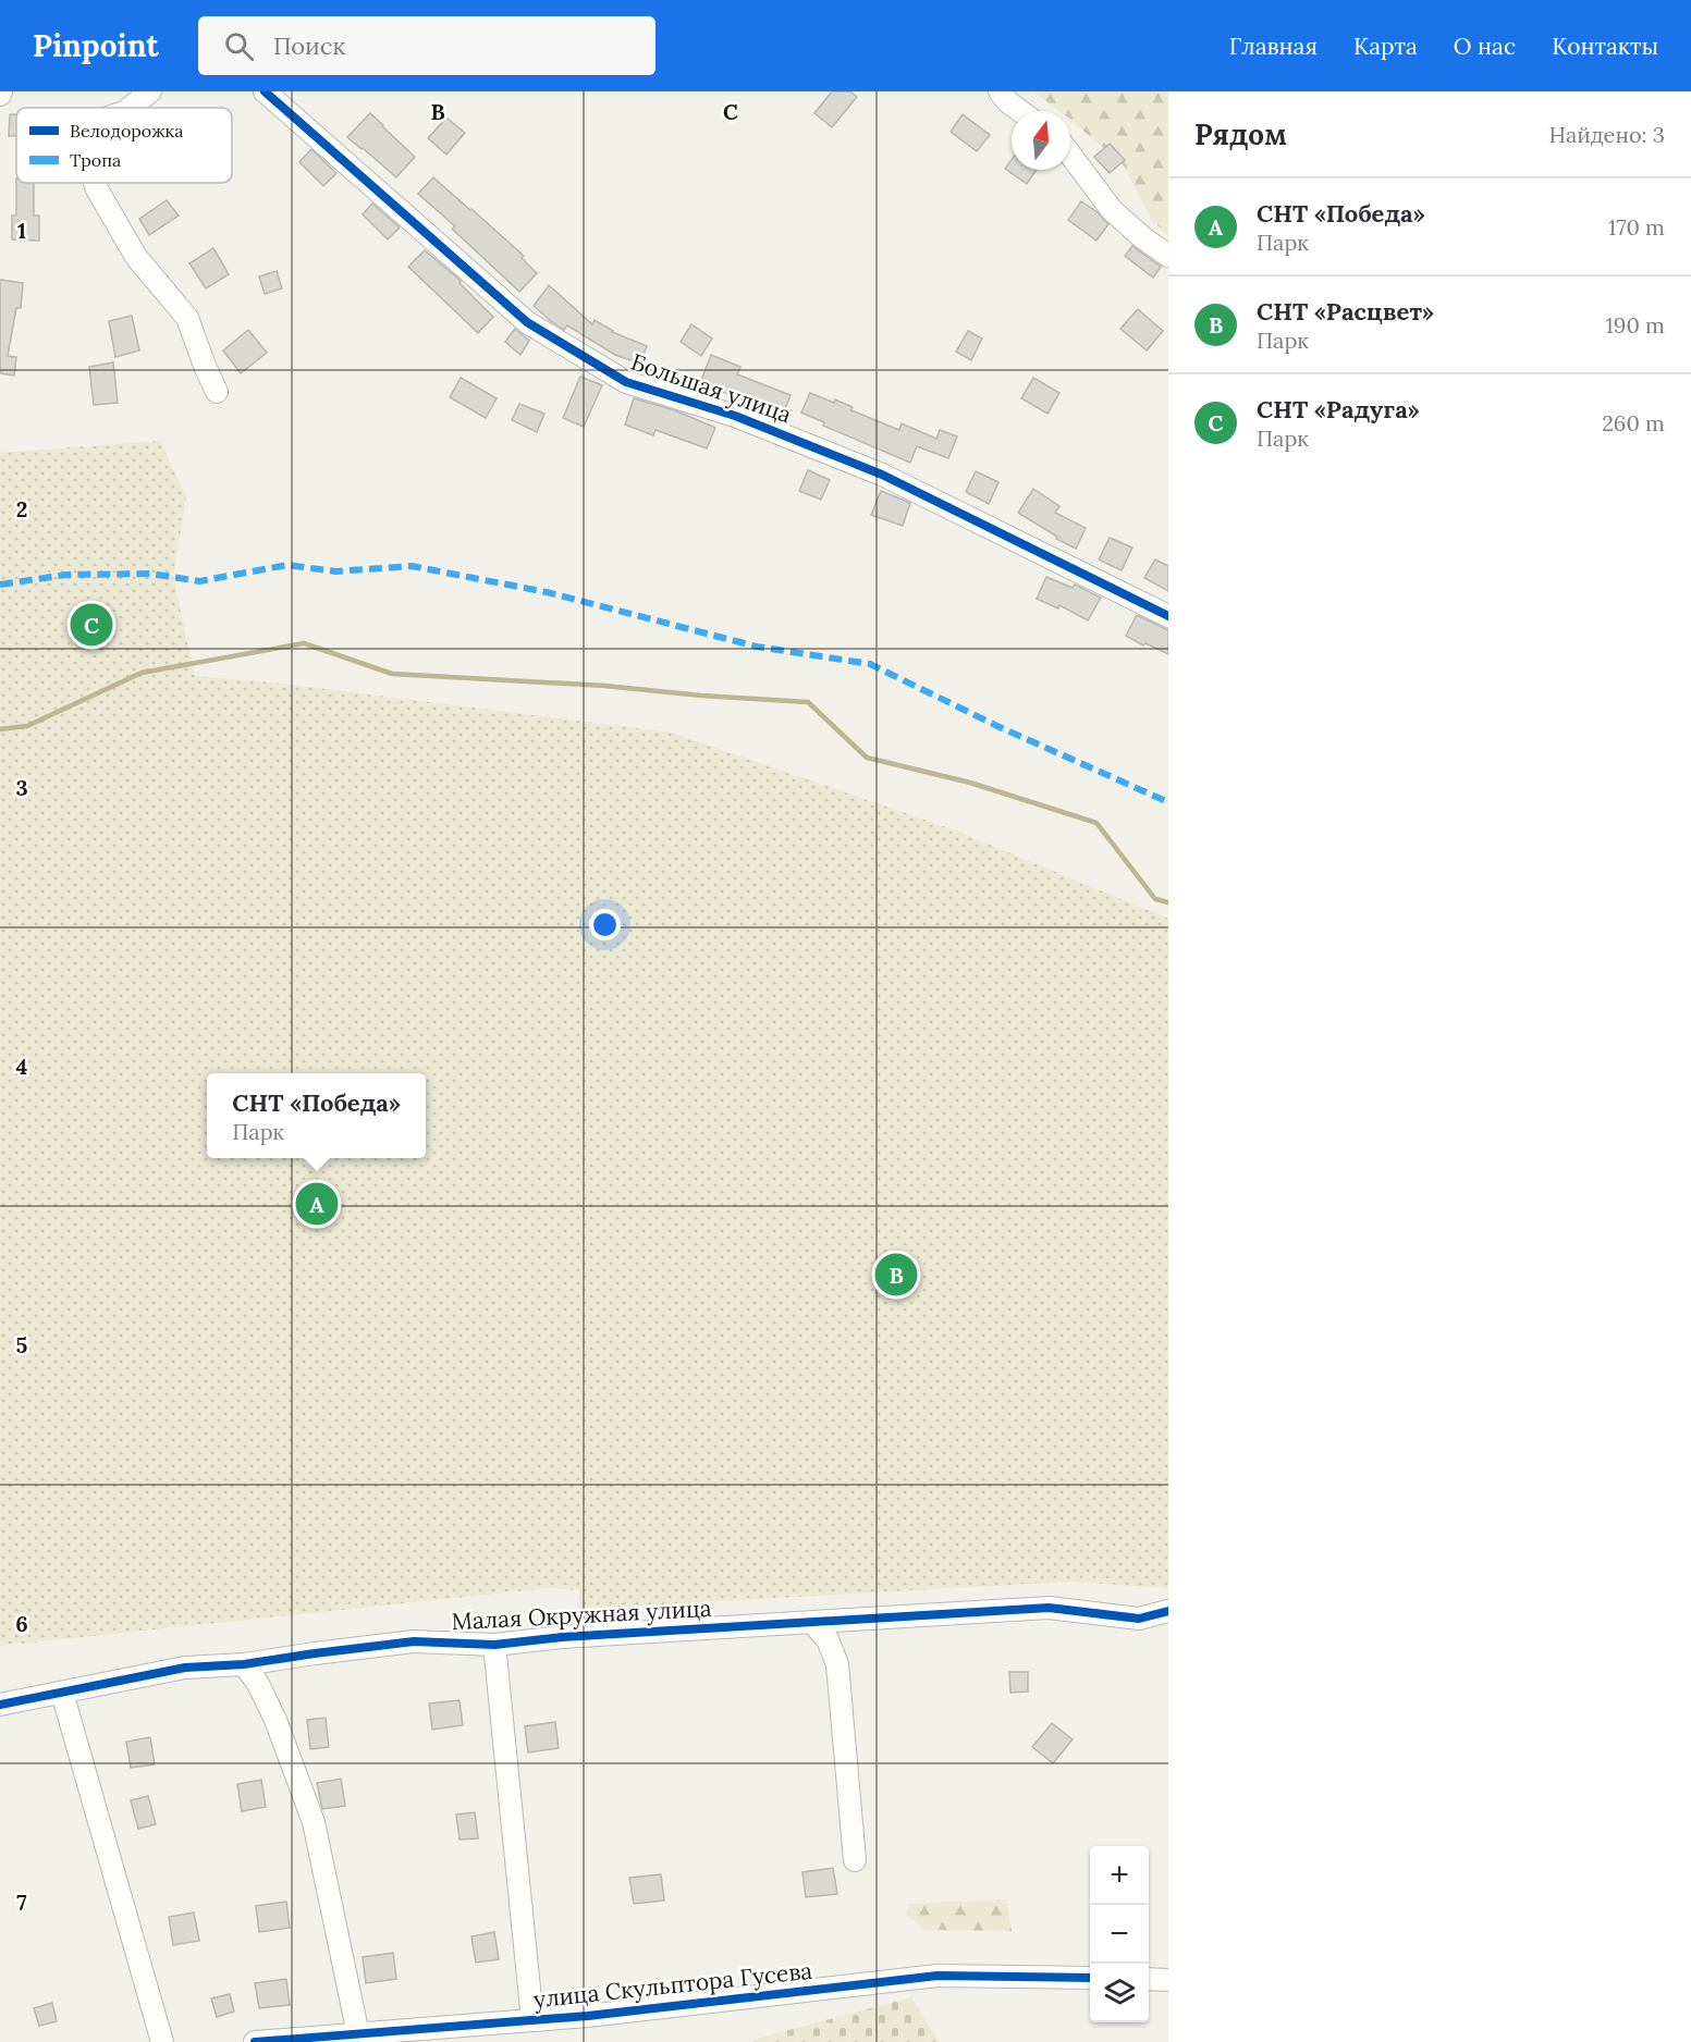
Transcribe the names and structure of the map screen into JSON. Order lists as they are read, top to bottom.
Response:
{
  "streets": {
    "street": ["Большая улица", "Малая Окружная улица", "улица Скульптора Гусева"]
  },
  "legend": ["Велодорожка", "Тропа"],
  "north": "top",
  "page": {
    "header": "Pinpoint",
    "search": "Поиск",
    "nav": [
      "Главная",
      "Карта",
      "О нас",
      "Контакты"
    ],
    "heading": ["Рядом", "Найдено: 3"],
    "list": [
      {
        "mark": "A",
        "name": "СНТ «Победа»",
        "note": "Парк",
        "value": "170 m"
      },
      {
        "mark": "B",
        "name": "СНТ «Расцвет»",
        "note": "Парк",
        "value": "190 m"
      },
      {
        "mark": "C",
        "name": "СНТ «Радуга»",
        "note": "Парк",
        "value": "260 m"
      }
    ],
    "pins": ["C", "A", "B"],
    "popup": ["СНТ «Победа»", "Парк"],
    "map_buttons": ["+", "−"]
  },
  "grid": {
    "columns": ["B", "C"],
    "rows": [
      "1",
      "2",
      "3",
      "4",
      "5",
      "6",
      "7"
    ]
  }
}
